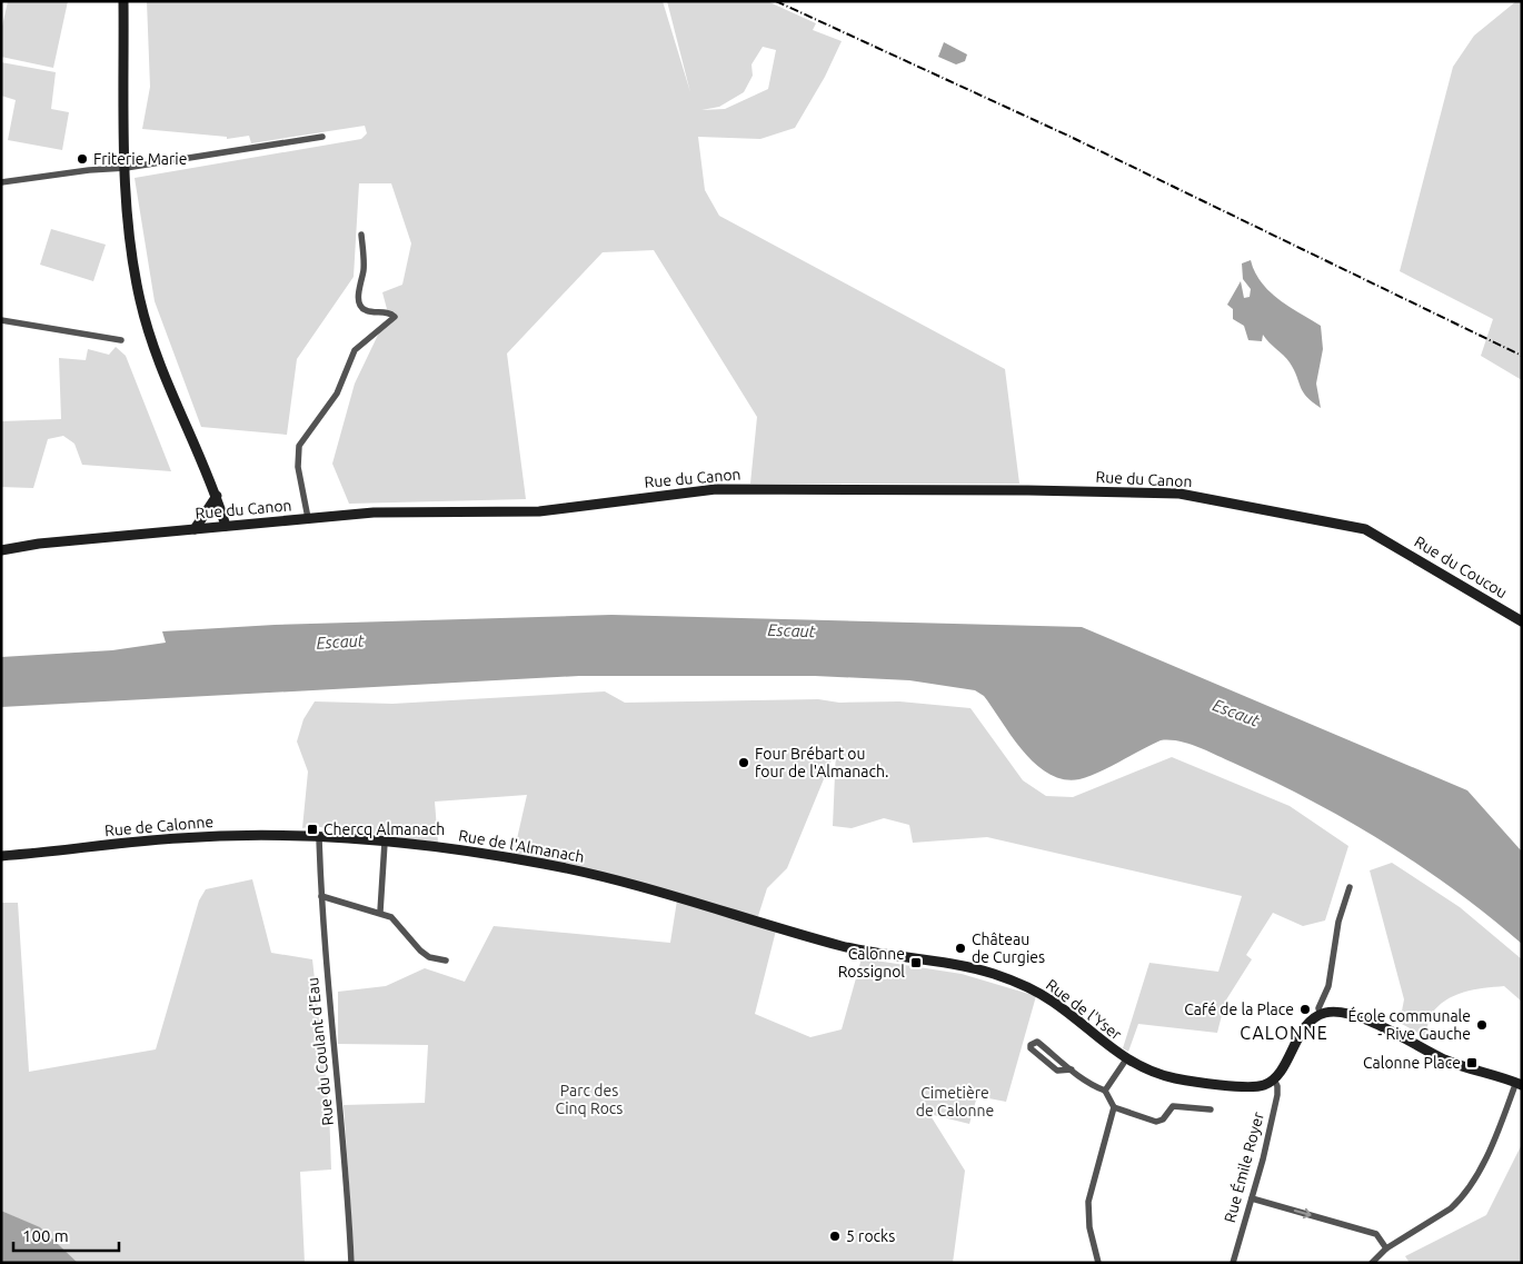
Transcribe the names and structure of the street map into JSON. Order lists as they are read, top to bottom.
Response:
{
  "streets": {
    "main road": [
      "Rue du Canon",
      "Rue du Coucou",
      "Rue de Calonne",
      "Rue de l'Almanach",
      "Rue de l'Yser"
    ],
    "street": ["Rue du Coulant d'Eau", "Rue Émile Royer"]
  },
  "crossings": [
    ["Rue du Canon", "Rue du Coucou"],
    ["Rue de Calonne", "Rue de l'Almanach"],
    ["Rue de Calonne", "Rue du Coulant d'Eau"],
    ["Rue de l'Almanach", "Rue de l'Yser"],
    ["Rue de l'Almanach", "Rue du Coulant d'Eau"],
    ["Rue de l'Yser", "Rue Émile Royer"]
  ],
  "districts": ["CALONNE"],
  "water": ["Escaut"],
  "parks": ["Parc des Cinq Rocs", "Cimetière de Calonne"],
  "places": {
    "other": [
      "Friterie Marie",
      "Four Brébart ou four de l'Almanach.",
      "Château de Curgies",
      "Café de la Place",
      "École communale - Rive Gauche",
      "5 rocks"
    ],
    "transit": ["Chercq Almanach", "Calonne Rossignol", "Calonne Place"]
  },
  "scale_bar": "100 m"
}
